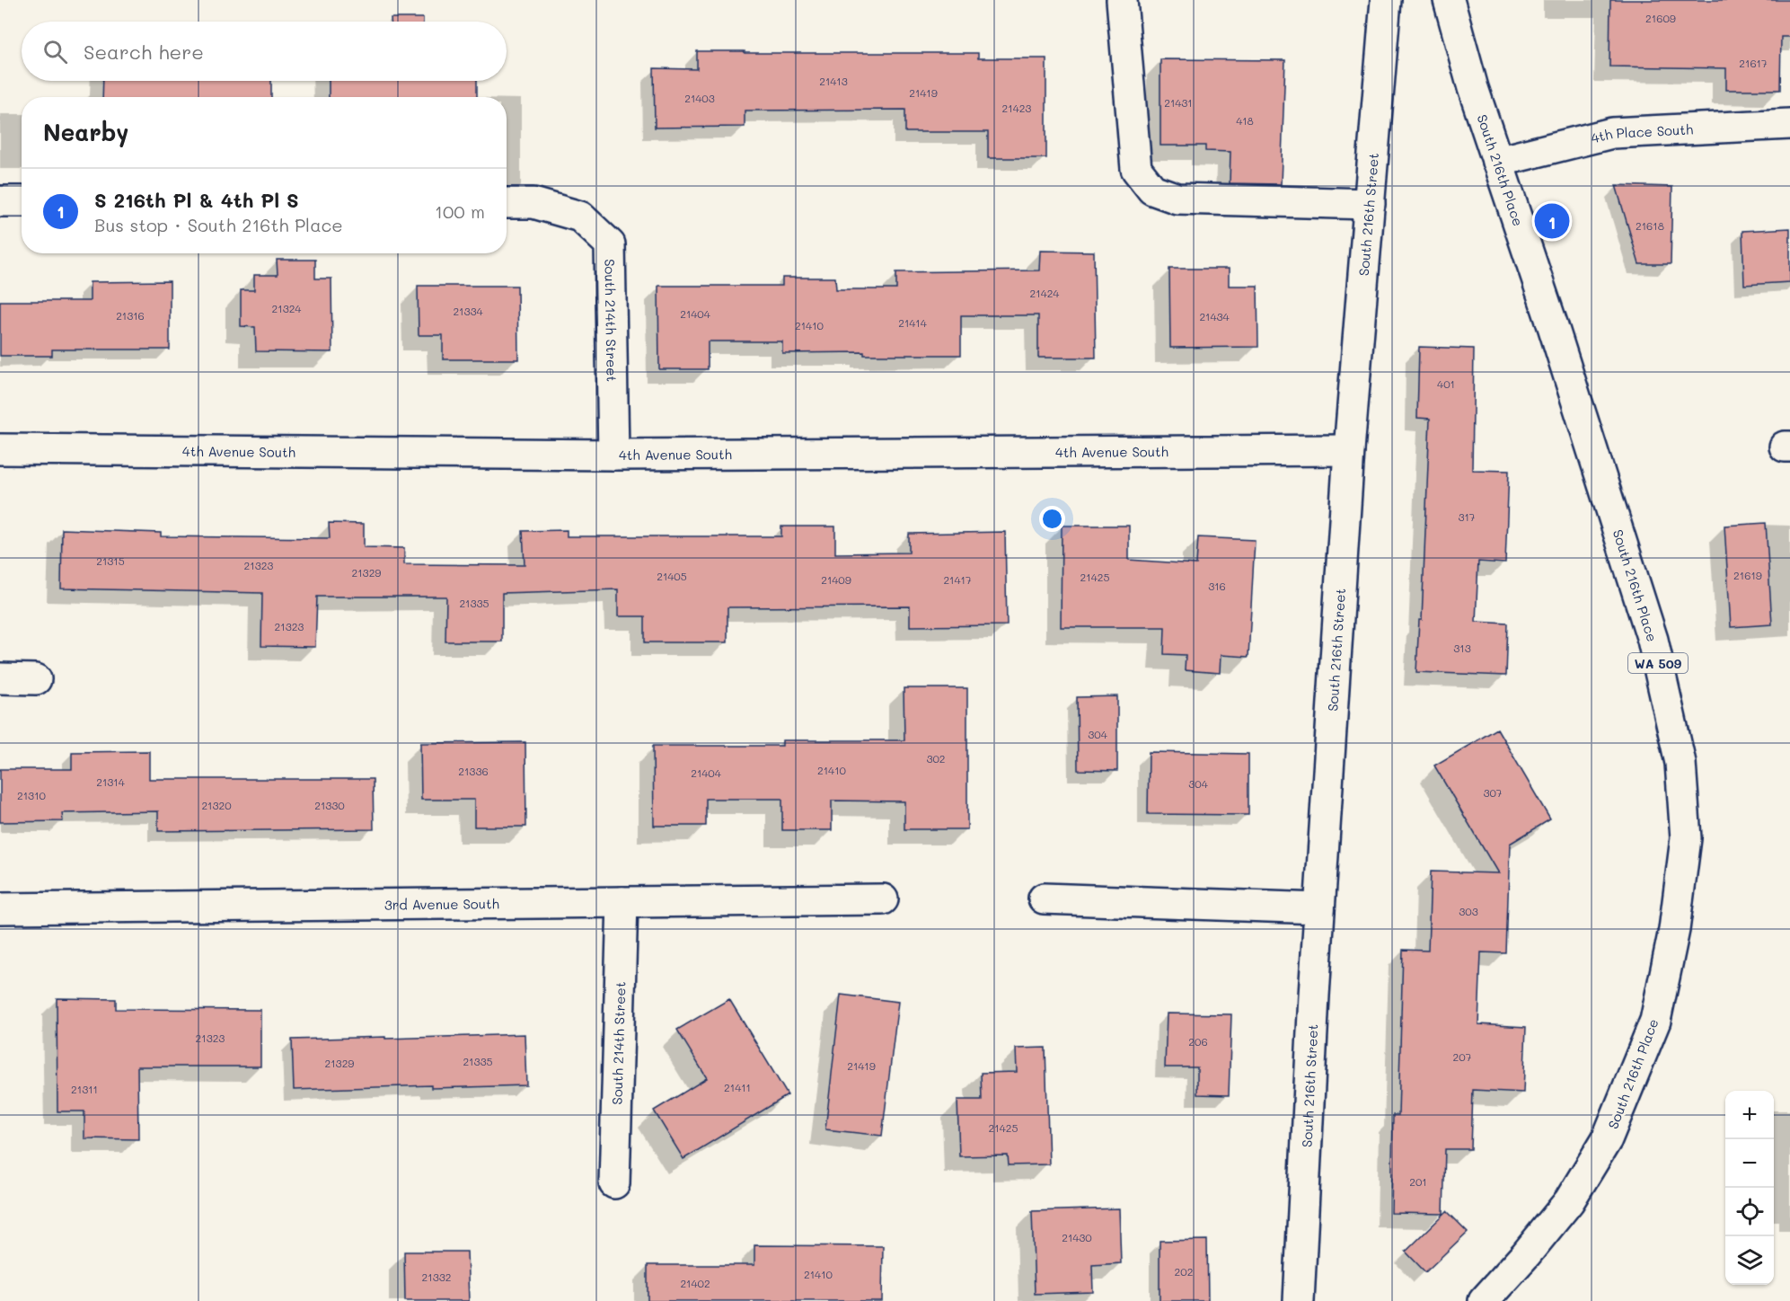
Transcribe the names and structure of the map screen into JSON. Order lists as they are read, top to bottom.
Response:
{
  "streets": {
    "street": [
      "4th Place South",
      "South 216th Place",
      "South 216th Street",
      "South 214th Street",
      "4th Avenue South",
      "WA 509",
      "3rd Avenue South"
    ]
  },
  "crossings": [
    ["4th Place South", "South 216th Place"],
    ["South 216th Street", "4th Avenue South"],
    ["South 214th Street", "4th Avenue South"],
    ["South 214th Street", "3rd Avenue South"]
  ],
  "house_numbers": [
    "21609",
    "21617",
    "21413",
    "21419",
    "21403",
    "21431",
    "21423",
    "418",
    "21618",
    "21424",
    "21324",
    "21334",
    "21404",
    "21316",
    "21434",
    "21414",
    "21410",
    "401",
    "317",
    "21315",
    "21323",
    "21329",
    "21619",
    "21405",
    "21425",
    "21409",
    "21417",
    "316",
    "21335",
    "21323",
    "313",
    "304",
    "302",
    "21410",
    "21336",
    "21404",
    "21314",
    "304",
    "307",
    "21310",
    "21320",
    "21330",
    "303",
    "21323",
    "206",
    "207",
    "21335",
    "21329",
    "21419",
    "21411",
    "21311",
    "21425",
    "201",
    "21430",
    "202",
    "21410",
    "21332",
    "21402"
  ],
  "page": {
    "search": "Search here",
    "heading": "Nearby",
    "list": [
      {
        "mark": "1",
        "name": "S 216th Pl & 4th Pl S",
        "note": "Bus stop · South 216th Place",
        "value": "100 m"
      }
    ],
    "pins": "1",
    "map_buttons": ["+", "−"]
  }
}
